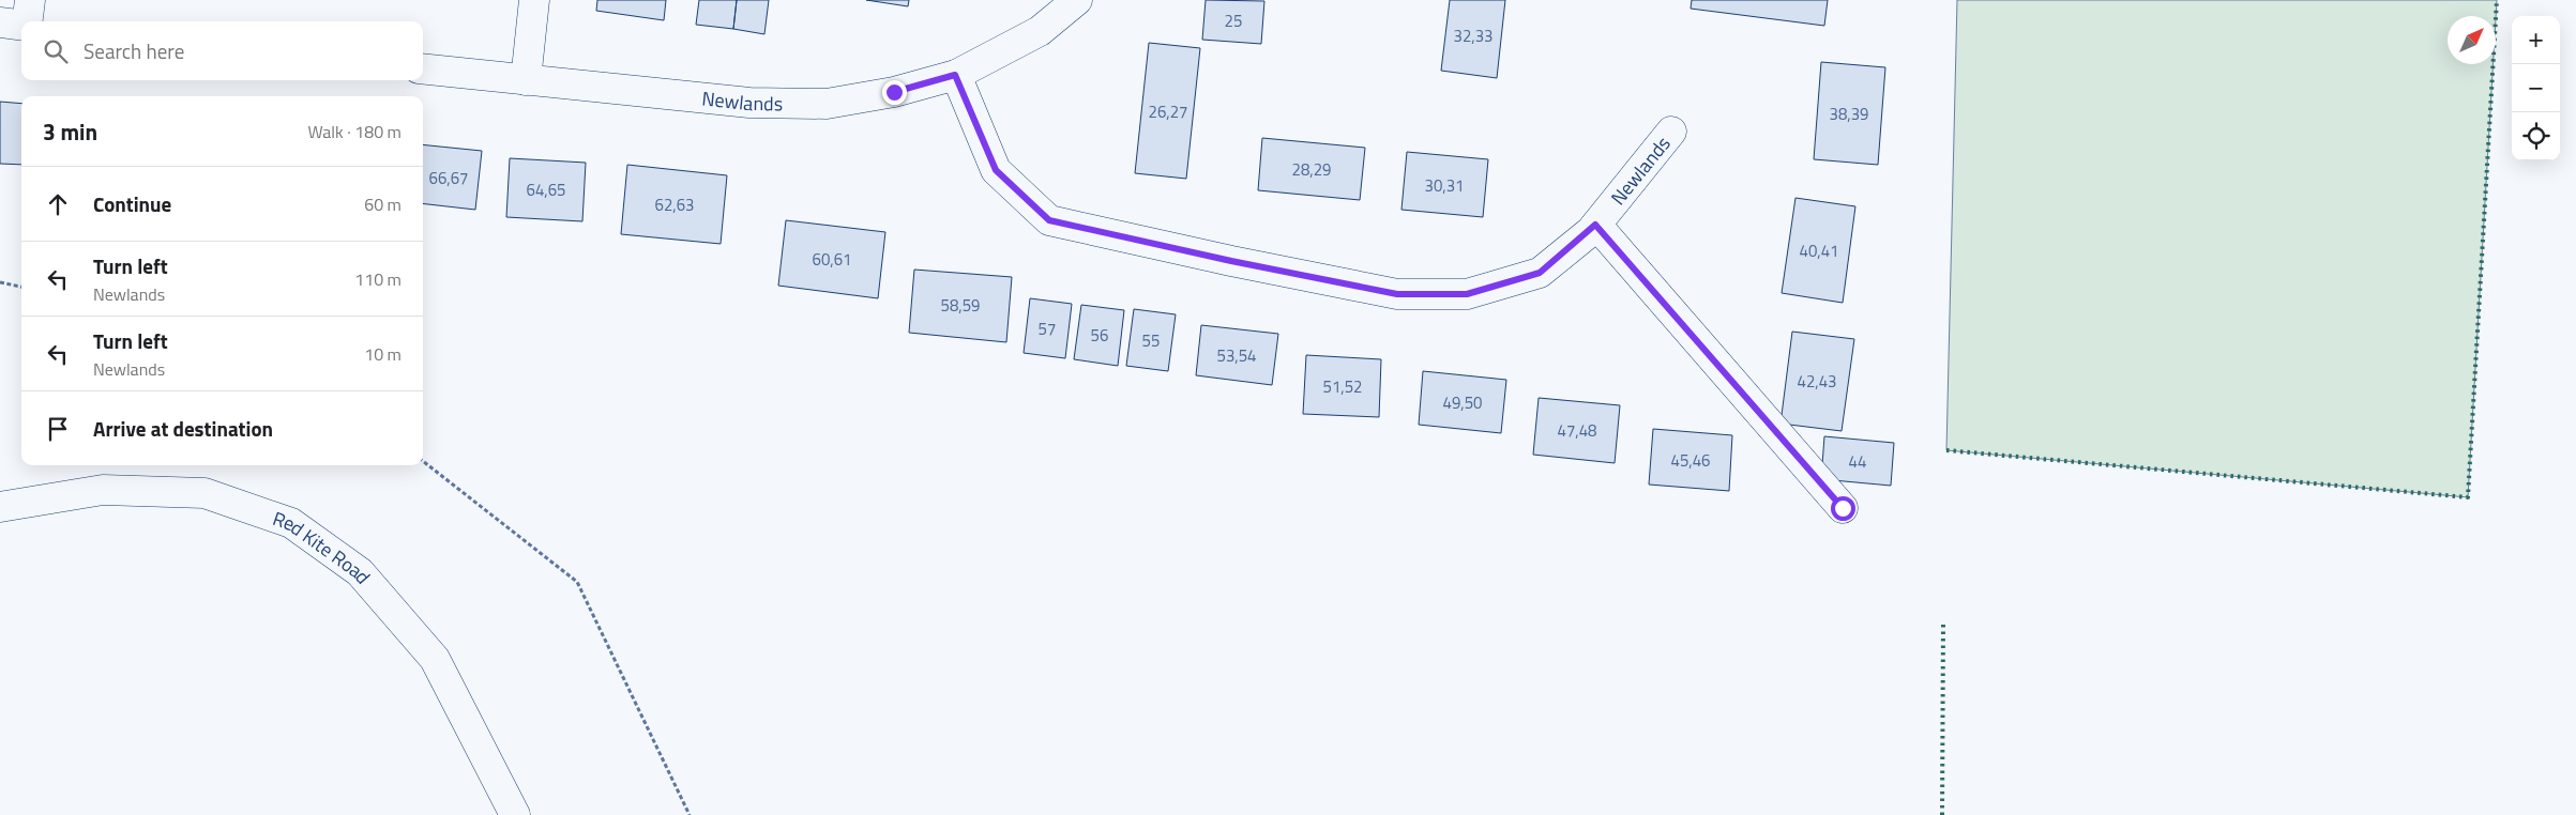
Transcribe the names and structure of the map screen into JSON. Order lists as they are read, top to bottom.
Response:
{
  "streets": {
    "street": ["Newlands", "Red Kite Road"]
  },
  "house_numbers": [
    "25",
    "32,33",
    "26,27",
    "38,39",
    "28,29",
    "66,67",
    "30,31",
    "64,65",
    "62,63",
    "40,41",
    "60,61",
    "58,59",
    "57",
    "56",
    "55",
    "53,54",
    "42,43",
    "51,52",
    "49,50",
    "47,48",
    "45,46",
    "44"
  ],
  "north": "top right",
  "page": {
    "map_buttons": ["+", "−"],
    "search": "Search here",
    "heading": ["3 min", "Walk · 180 m"],
    "list": [
      ["Continue", "60 m"],
      ["Turn left", "Newlands", "110 m"],
      ["Turn left", "Newlands", "10 m"],
      "Arrive at destination"
    ]
  }
}
